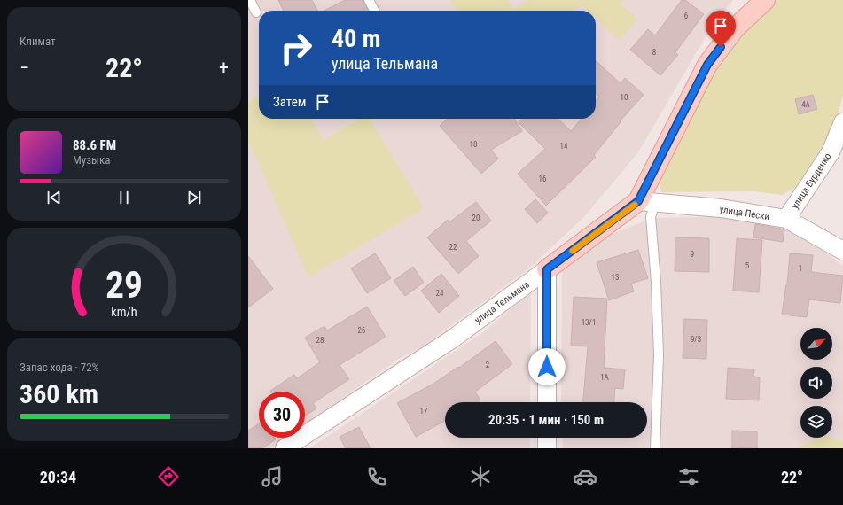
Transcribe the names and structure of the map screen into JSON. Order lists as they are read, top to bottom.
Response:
{
  "streets": {
    "street": ["улица Бурденко", "улица Пески", "улица Тельмана"]
  },
  "crossings": [
    ["улица Бурденко", "улица Пески"],
    ["улица Пески", "улица Тельмана"]
  ],
  "house_numbers": [
    "6",
    "8",
    "10",
    "4А",
    "18",
    "14",
    "16",
    "20",
    "22",
    "9",
    "5",
    "1",
    "13",
    "24",
    "13/1",
    "26",
    "9/3",
    "28",
    "2",
    "1А",
    "17"
  ],
  "north": "top right",
  "page": {
    "tile": [
      "Климат",
      ["Запас хода · 72%", "360 km"]
    ],
    "turn": ["40 m", "улица Тельмана"],
    "heat": ["−", "22°", "+"],
    "then": "Затем",
    "song": ["88.6 FM", "Музыка"],
    "limit": "30",
    "trip": "20:35 · 1 мин · 150 m",
    "tabs": ["20:34", "22°"],
    "gauge": ["29", "km/h"]
  }
}
